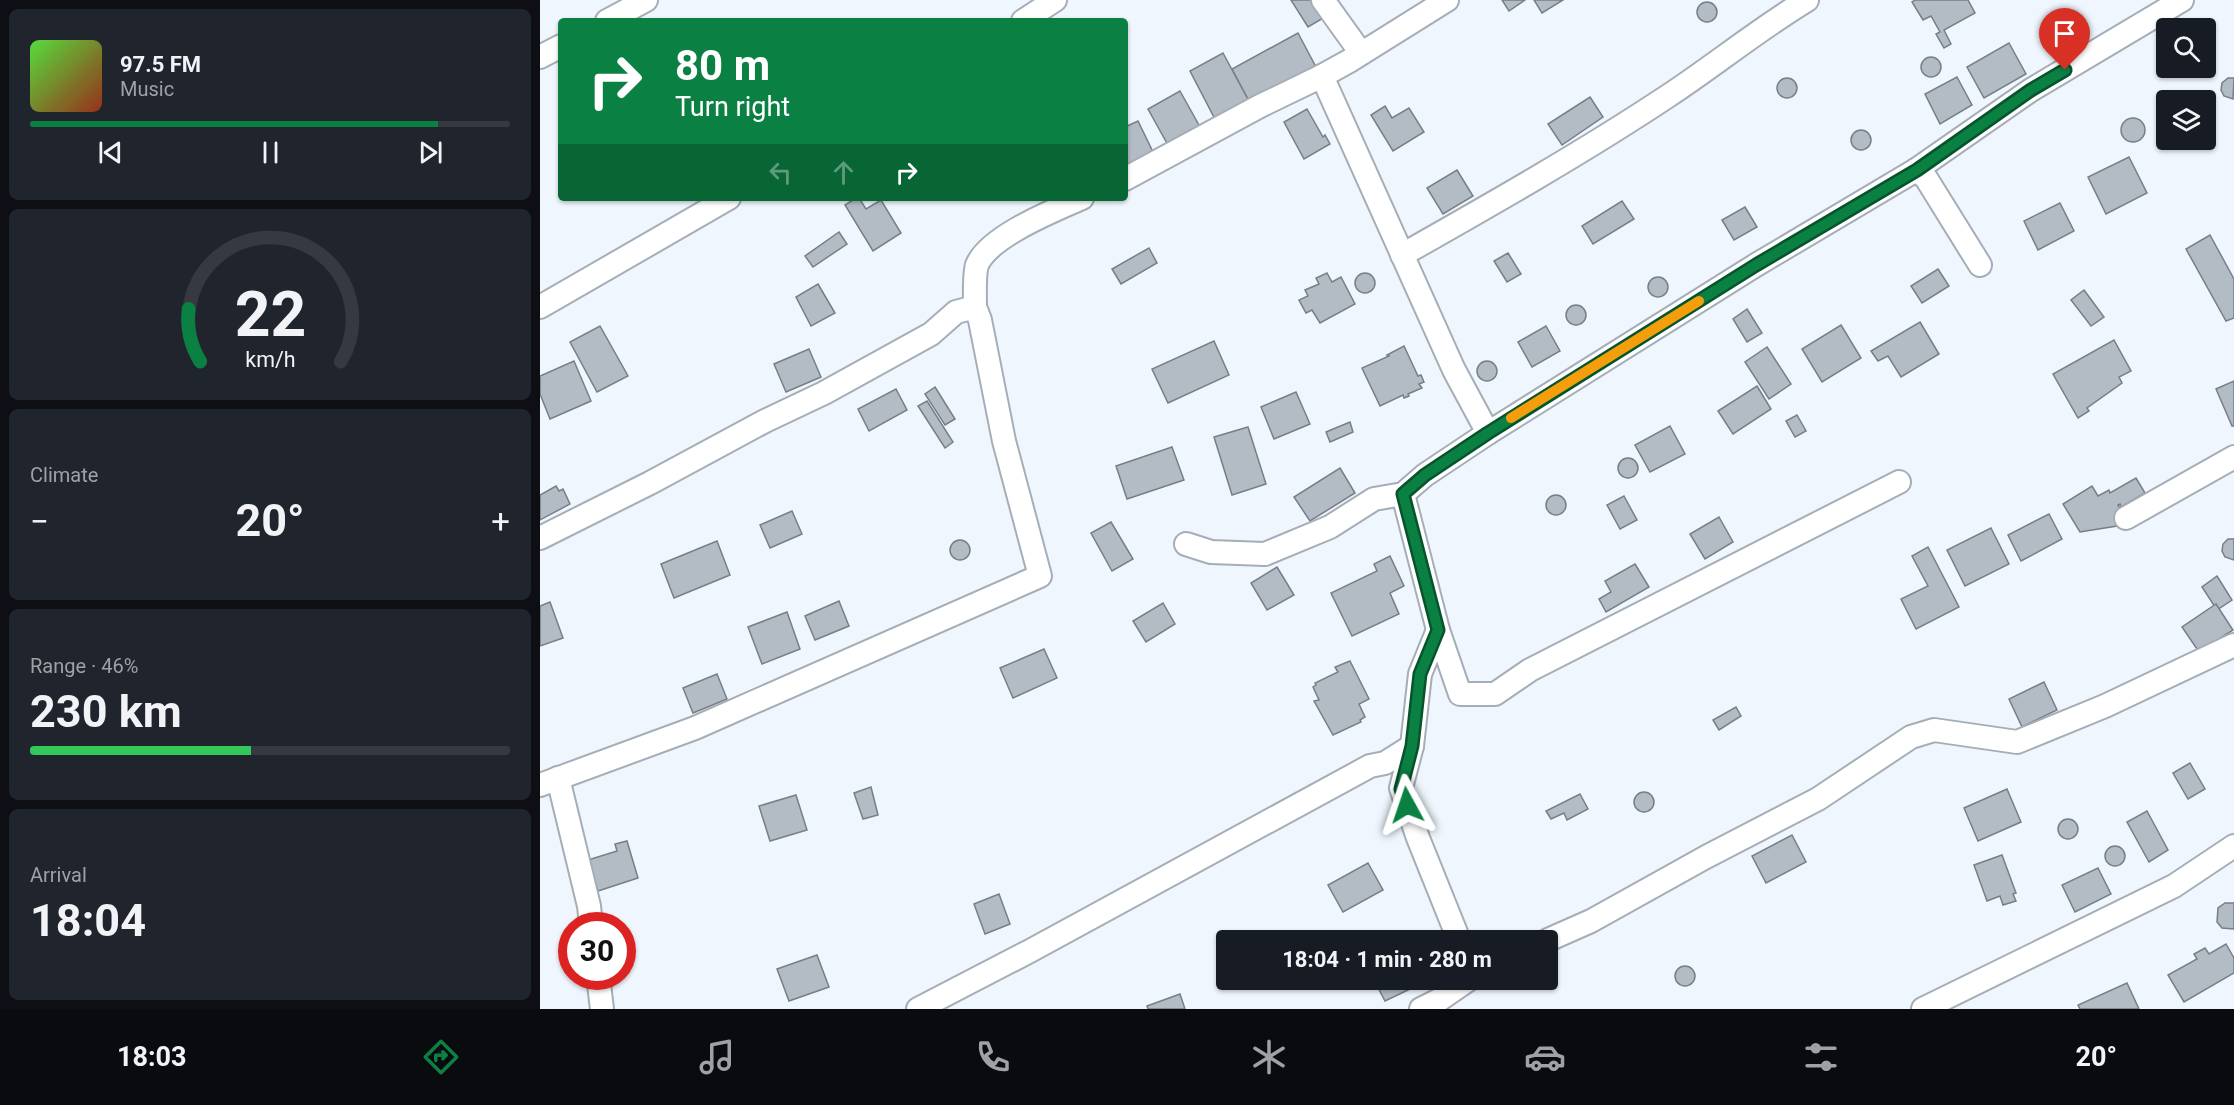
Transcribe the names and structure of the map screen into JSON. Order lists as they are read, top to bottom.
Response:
{
  "page": {
    "turn": ["80 m", "Turn right"],
    "song": ["97.5 FM", "Music"],
    "tile": [
      "Climate",
      ["Range · 46%", "230 km"],
      ["Arrival", "18:04"]
    ],
    "heat": ["−", "20°", "+"],
    "limit": "30",
    "trip": "18:04 · 1 min · 280 m",
    "tabs": ["18:03", "20°"],
    "gauge": ["22", "km/h"]
  }
}
